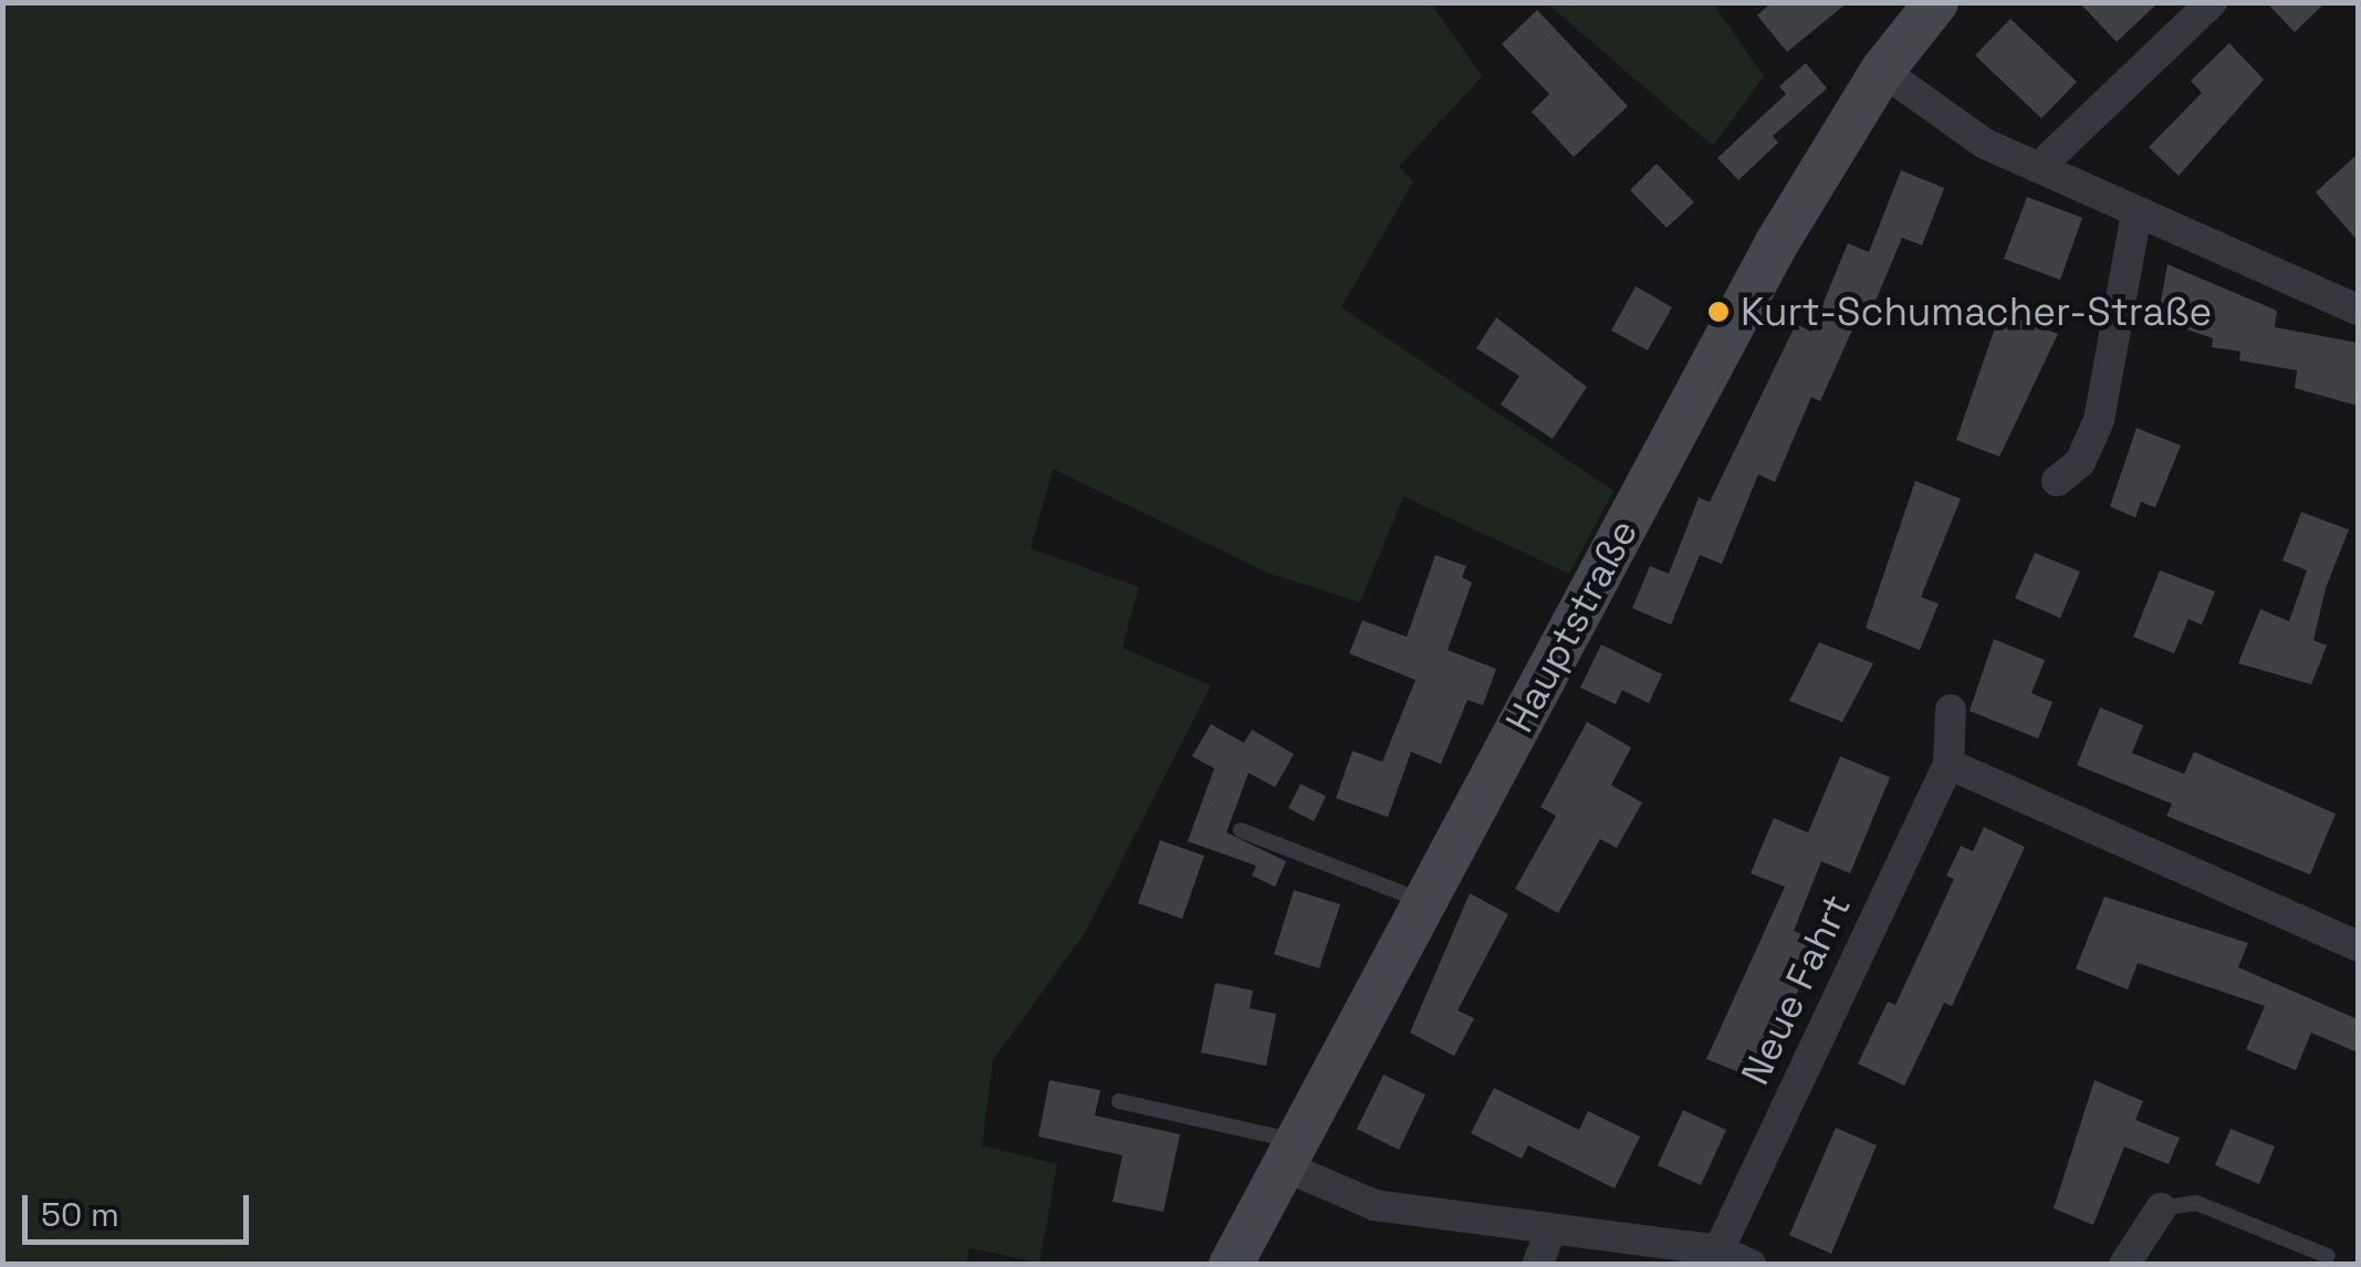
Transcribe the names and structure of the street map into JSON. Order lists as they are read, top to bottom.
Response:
{
  "streets": {
    "street": ["Hauptstraße", "Neue Fahrt"]
  },
  "places": ["Kurt-Schumacher-Straße"],
  "scale_bar": "50 m"
}
